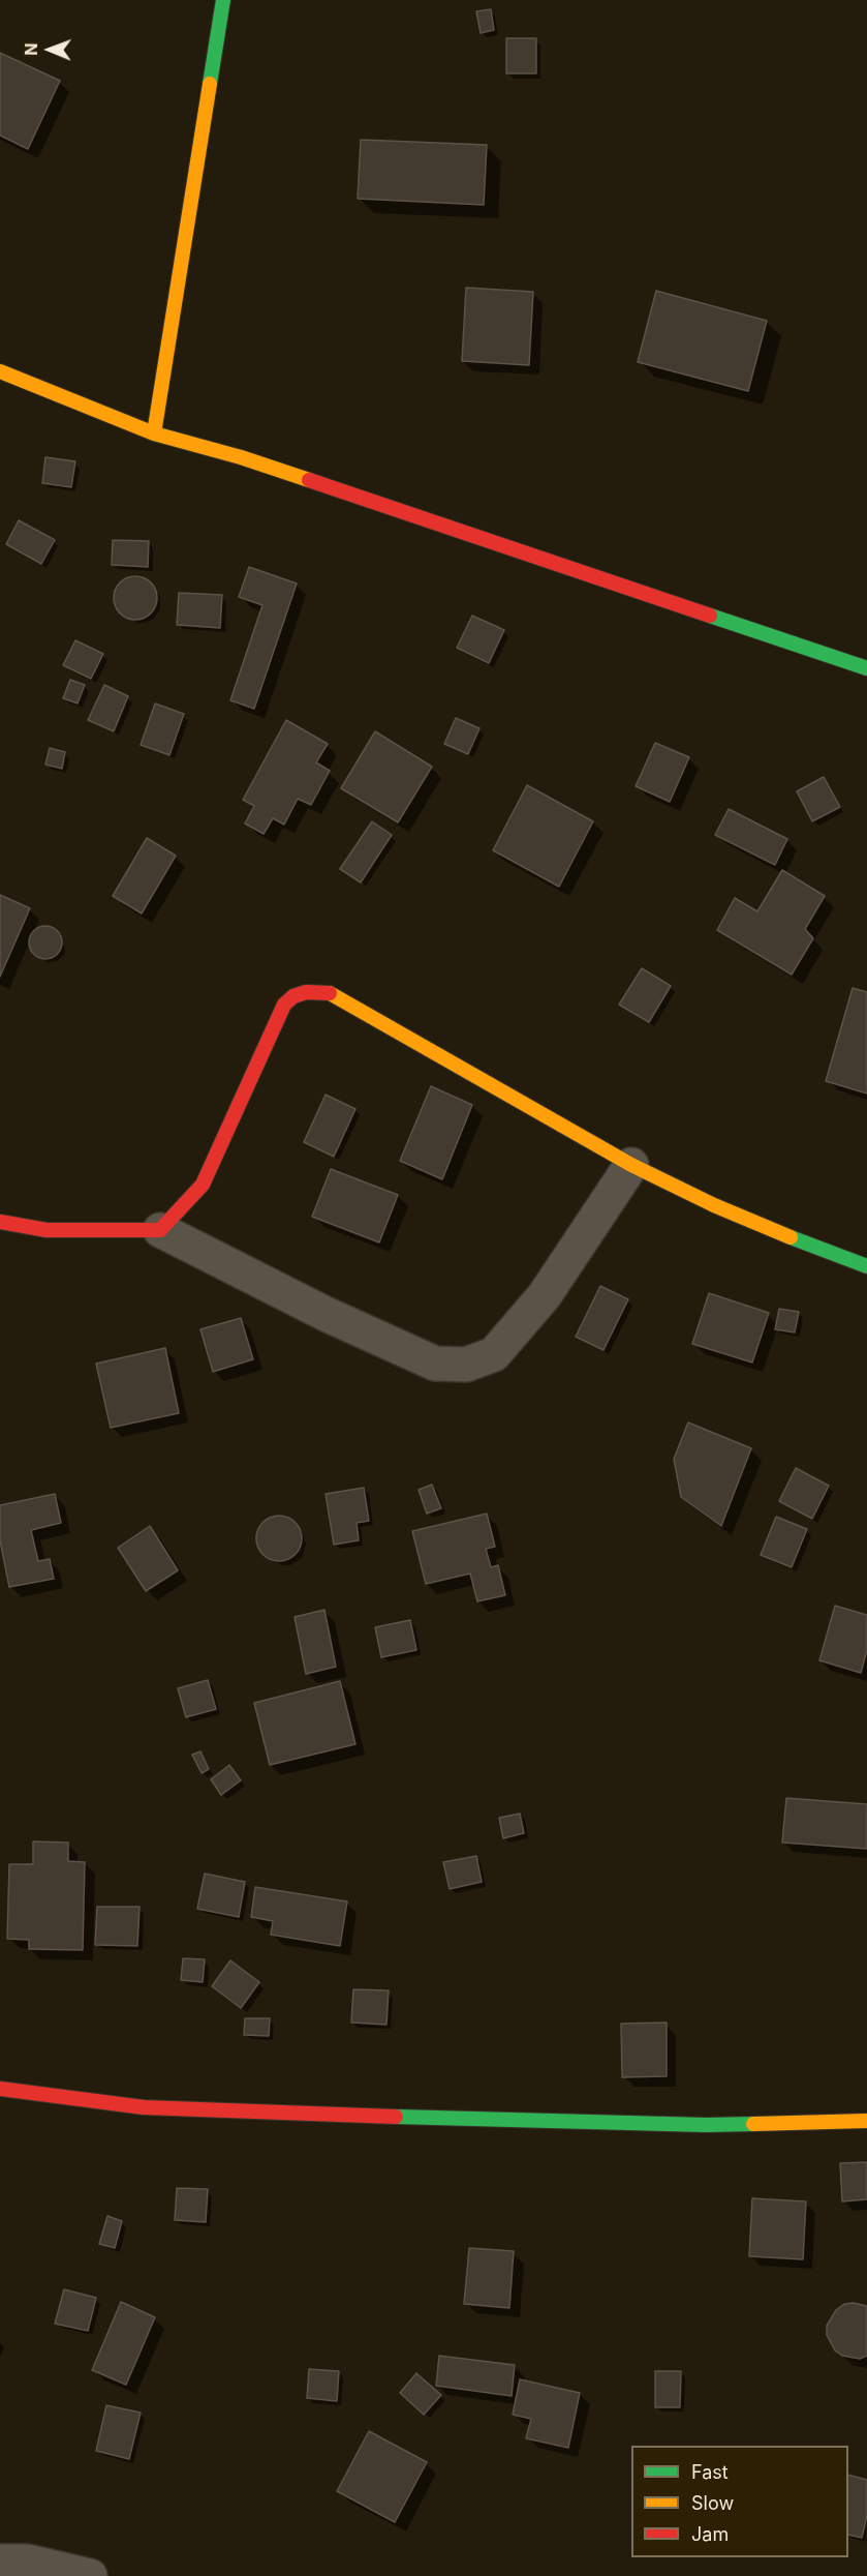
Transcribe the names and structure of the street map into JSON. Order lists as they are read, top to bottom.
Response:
{
  "legend": ["Fast", "Slow", "Jam"],
  "north": "left"
}
